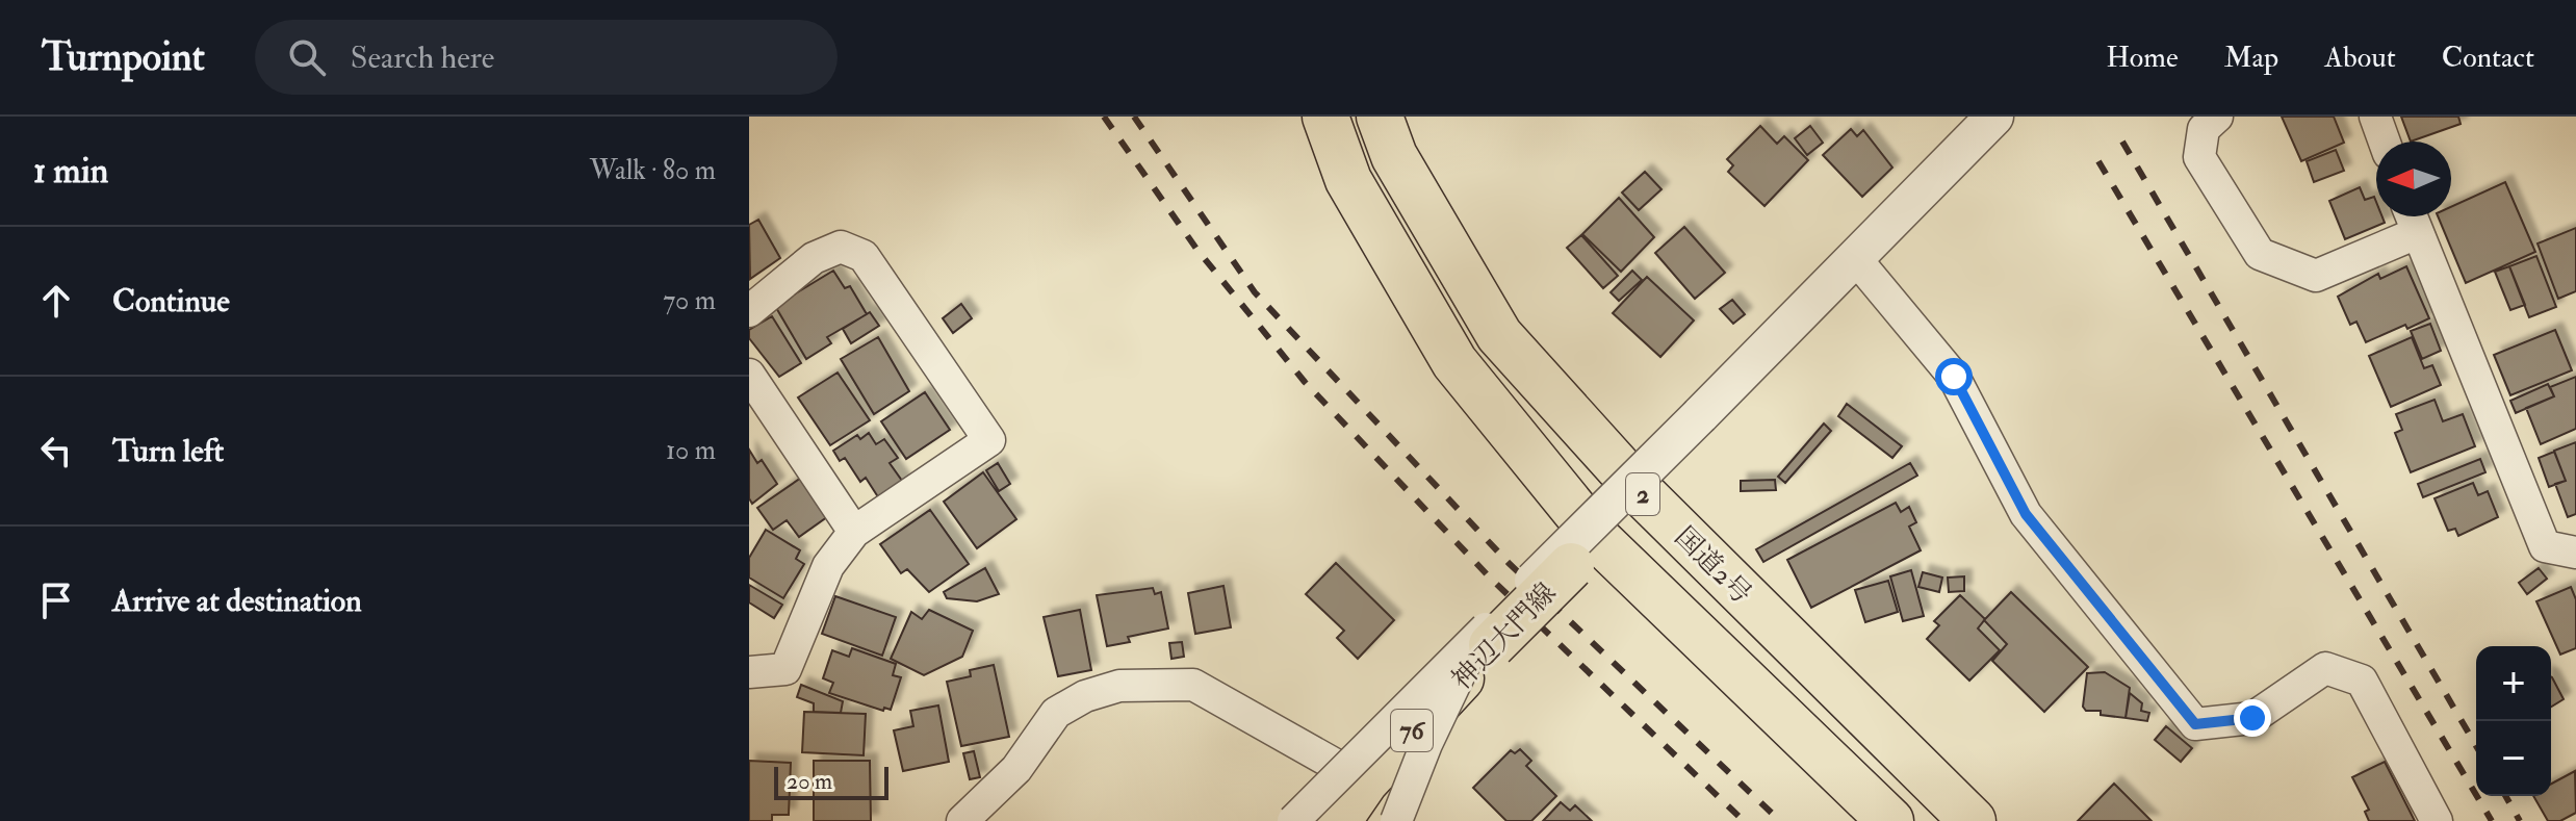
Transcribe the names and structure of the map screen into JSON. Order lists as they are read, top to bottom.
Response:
{
  "streets": {
    "main road": [
      "2",
      "国道2号",
      "神辺大門線",
      "76"
    ]
  },
  "crossings": [
    ["2", "神辺大門線"],
    ["国道2号", "神辺大門線"]
  ],
  "scale_bar": "20 m",
  "north": "left",
  "page": {
    "header": "Turnpoint",
    "search": "Search here",
    "nav": [
      "Home",
      "Map",
      "About",
      "Contact"
    ],
    "heading": ["1 min", "Walk · 80 m"],
    "list": [
      ["Continue", "70 m"],
      ["Turn left", "10 m"],
      "Arrive at destination"
    ],
    "map_buttons": ["+", "−"],
    "scale": "20 m"
  }
}
